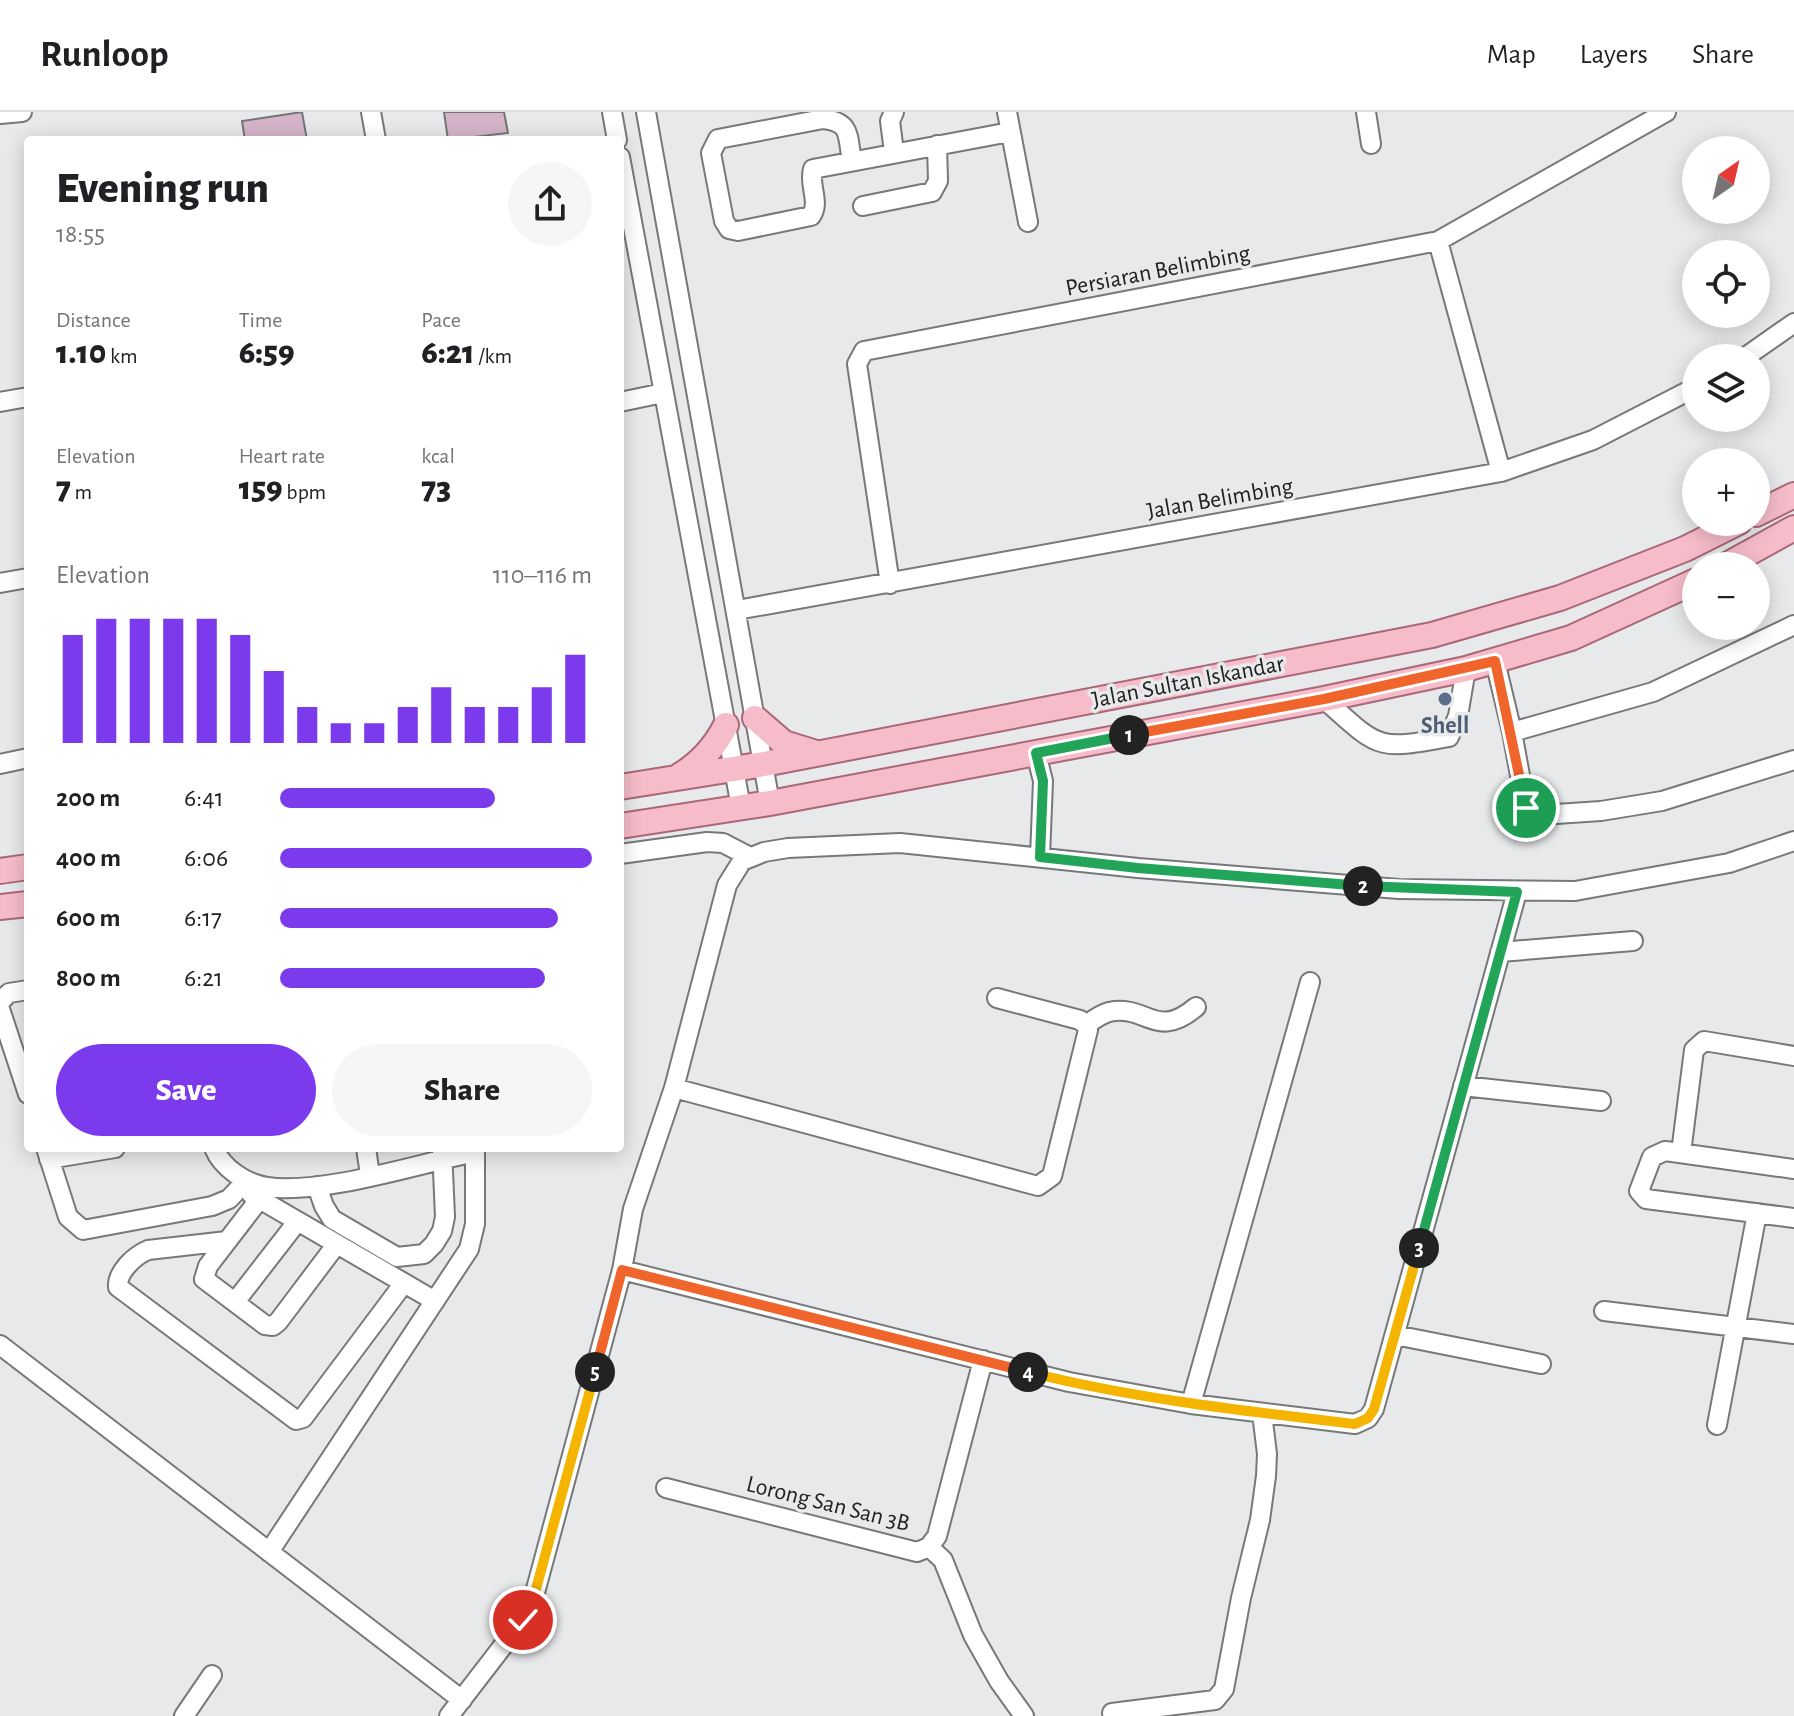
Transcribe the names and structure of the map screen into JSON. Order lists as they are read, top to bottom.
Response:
{
  "streets": {
    "main road": ["Jalan Sultan Iskandar"],
    "street": ["Persiaran Belimbing", "Jalan Belimbing", "Lorong San San 3B"]
  },
  "crossings": [
    ["Persiaran Belimbing", "Jalan Belimbing"]
  ],
  "places": ["Shell"],
  "north": "top right",
  "page": {
    "header": "Runloop",
    "nav": ["Map", "Layers", "Share"],
    "map_buttons": ["+", "−"],
    "heading": ["Evening run", "18:55"],
    "stats": [
      ["Distance", "1.10 km"],
      ["Time", "6:59"],
      ["Pace", "6:21 /km"],
      ["Elevation", "7 m"],
      ["Heart rate", "159 bpm"],
      ["kcal", "73"]
    ],
    "chart": ["Elevation", "110–116 m"],
    "pins": [
      "1",
      "2",
      "3",
      "4",
      "5"
    ],
    "list": [
      {
        "name": "200 m",
        "note": "6:41"
      },
      {
        "name": "400 m",
        "note": "6:06"
      },
      {
        "name": "600 m",
        "note": "6:17"
      },
      {
        "name": "800 m",
        "note": "6:21"
      }
    ],
    "buttons": ["Save", "Share"]
  }
}
